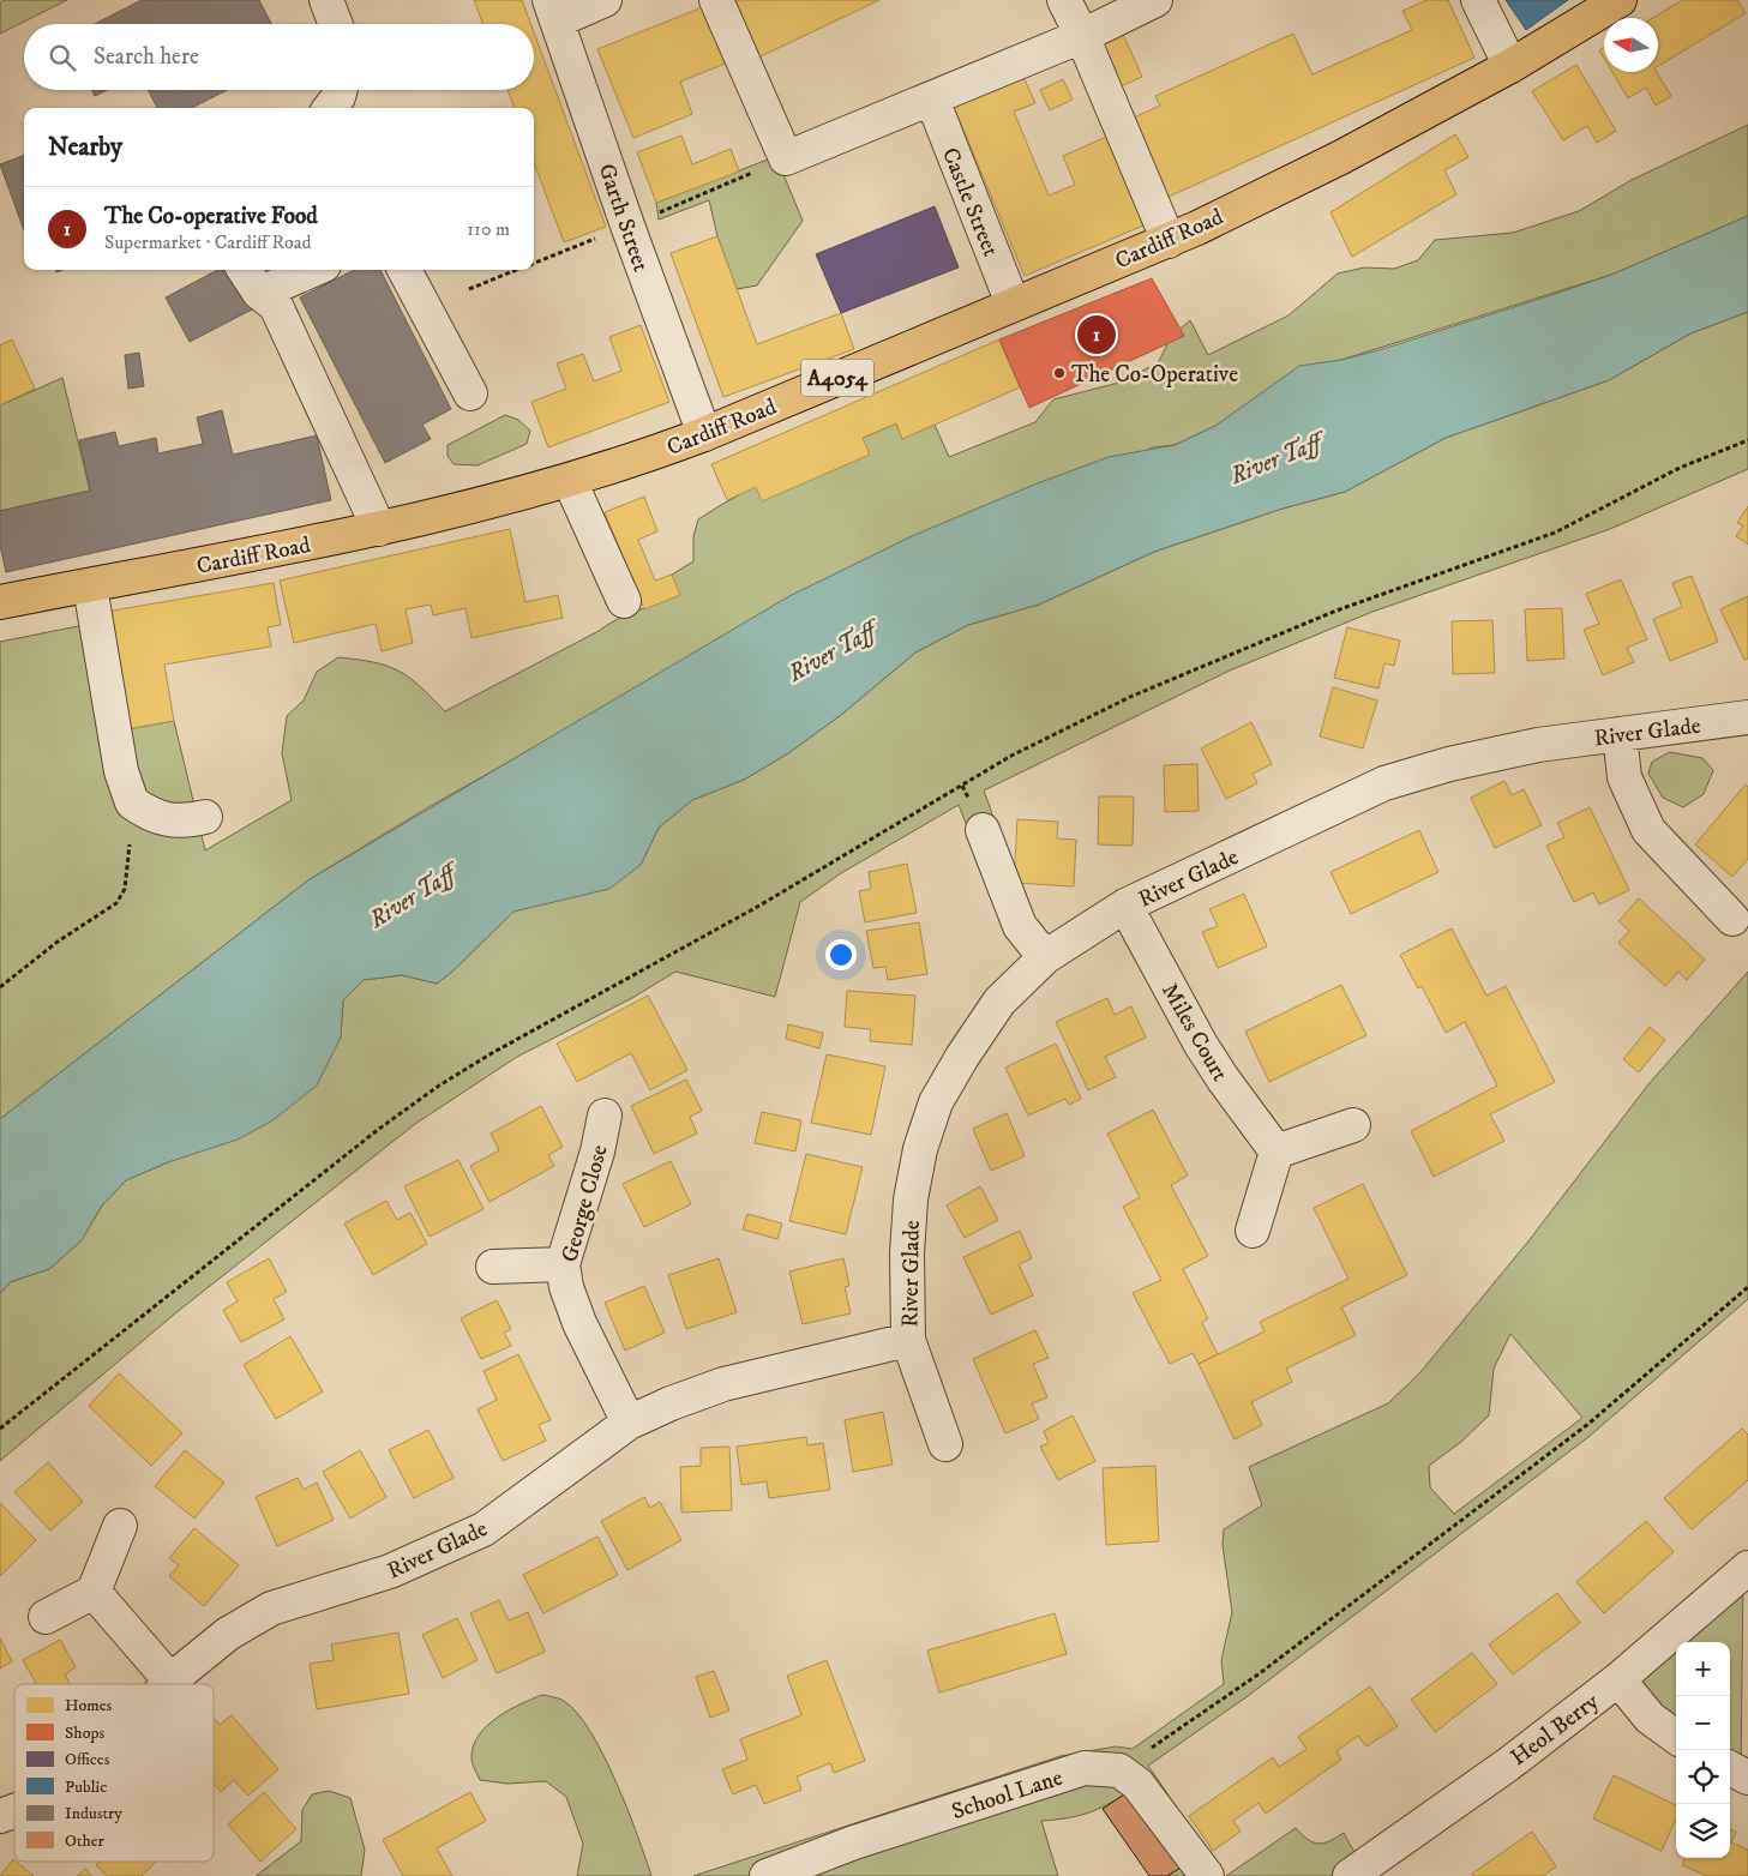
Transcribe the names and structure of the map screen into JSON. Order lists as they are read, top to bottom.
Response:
{
  "streets": {
    "main road": ["Cardiff Road", "A4054"],
    "street": [
      "Castle Street",
      "Garth Street",
      "River Glade",
      "Miles Court",
      "George Close",
      "Heol Berry",
      "School Lane"
    ]
  },
  "crossings": [
    ["Castle Street", "Cardiff Road"],
    ["Garth Street", "Cardiff Road"],
    ["River Glade", "Miles Court"],
    ["River Glade", "George Close"]
  ],
  "water": ["River Taff"],
  "places": ["The Co-Operative"],
  "legend": [
    "Homes",
    "Shops",
    "Offices",
    "Public",
    "Industry",
    "Other"
  ],
  "north": "left",
  "page": {
    "search": "Search here",
    "heading": "Nearby",
    "list": [
      {
        "mark": "1",
        "name": "The Co-operative Food",
        "note": "Supermarket · Cardiff Road",
        "value": "110 m"
      }
    ],
    "pins": "1",
    "map_buttons": ["+", "−"]
  }
}
